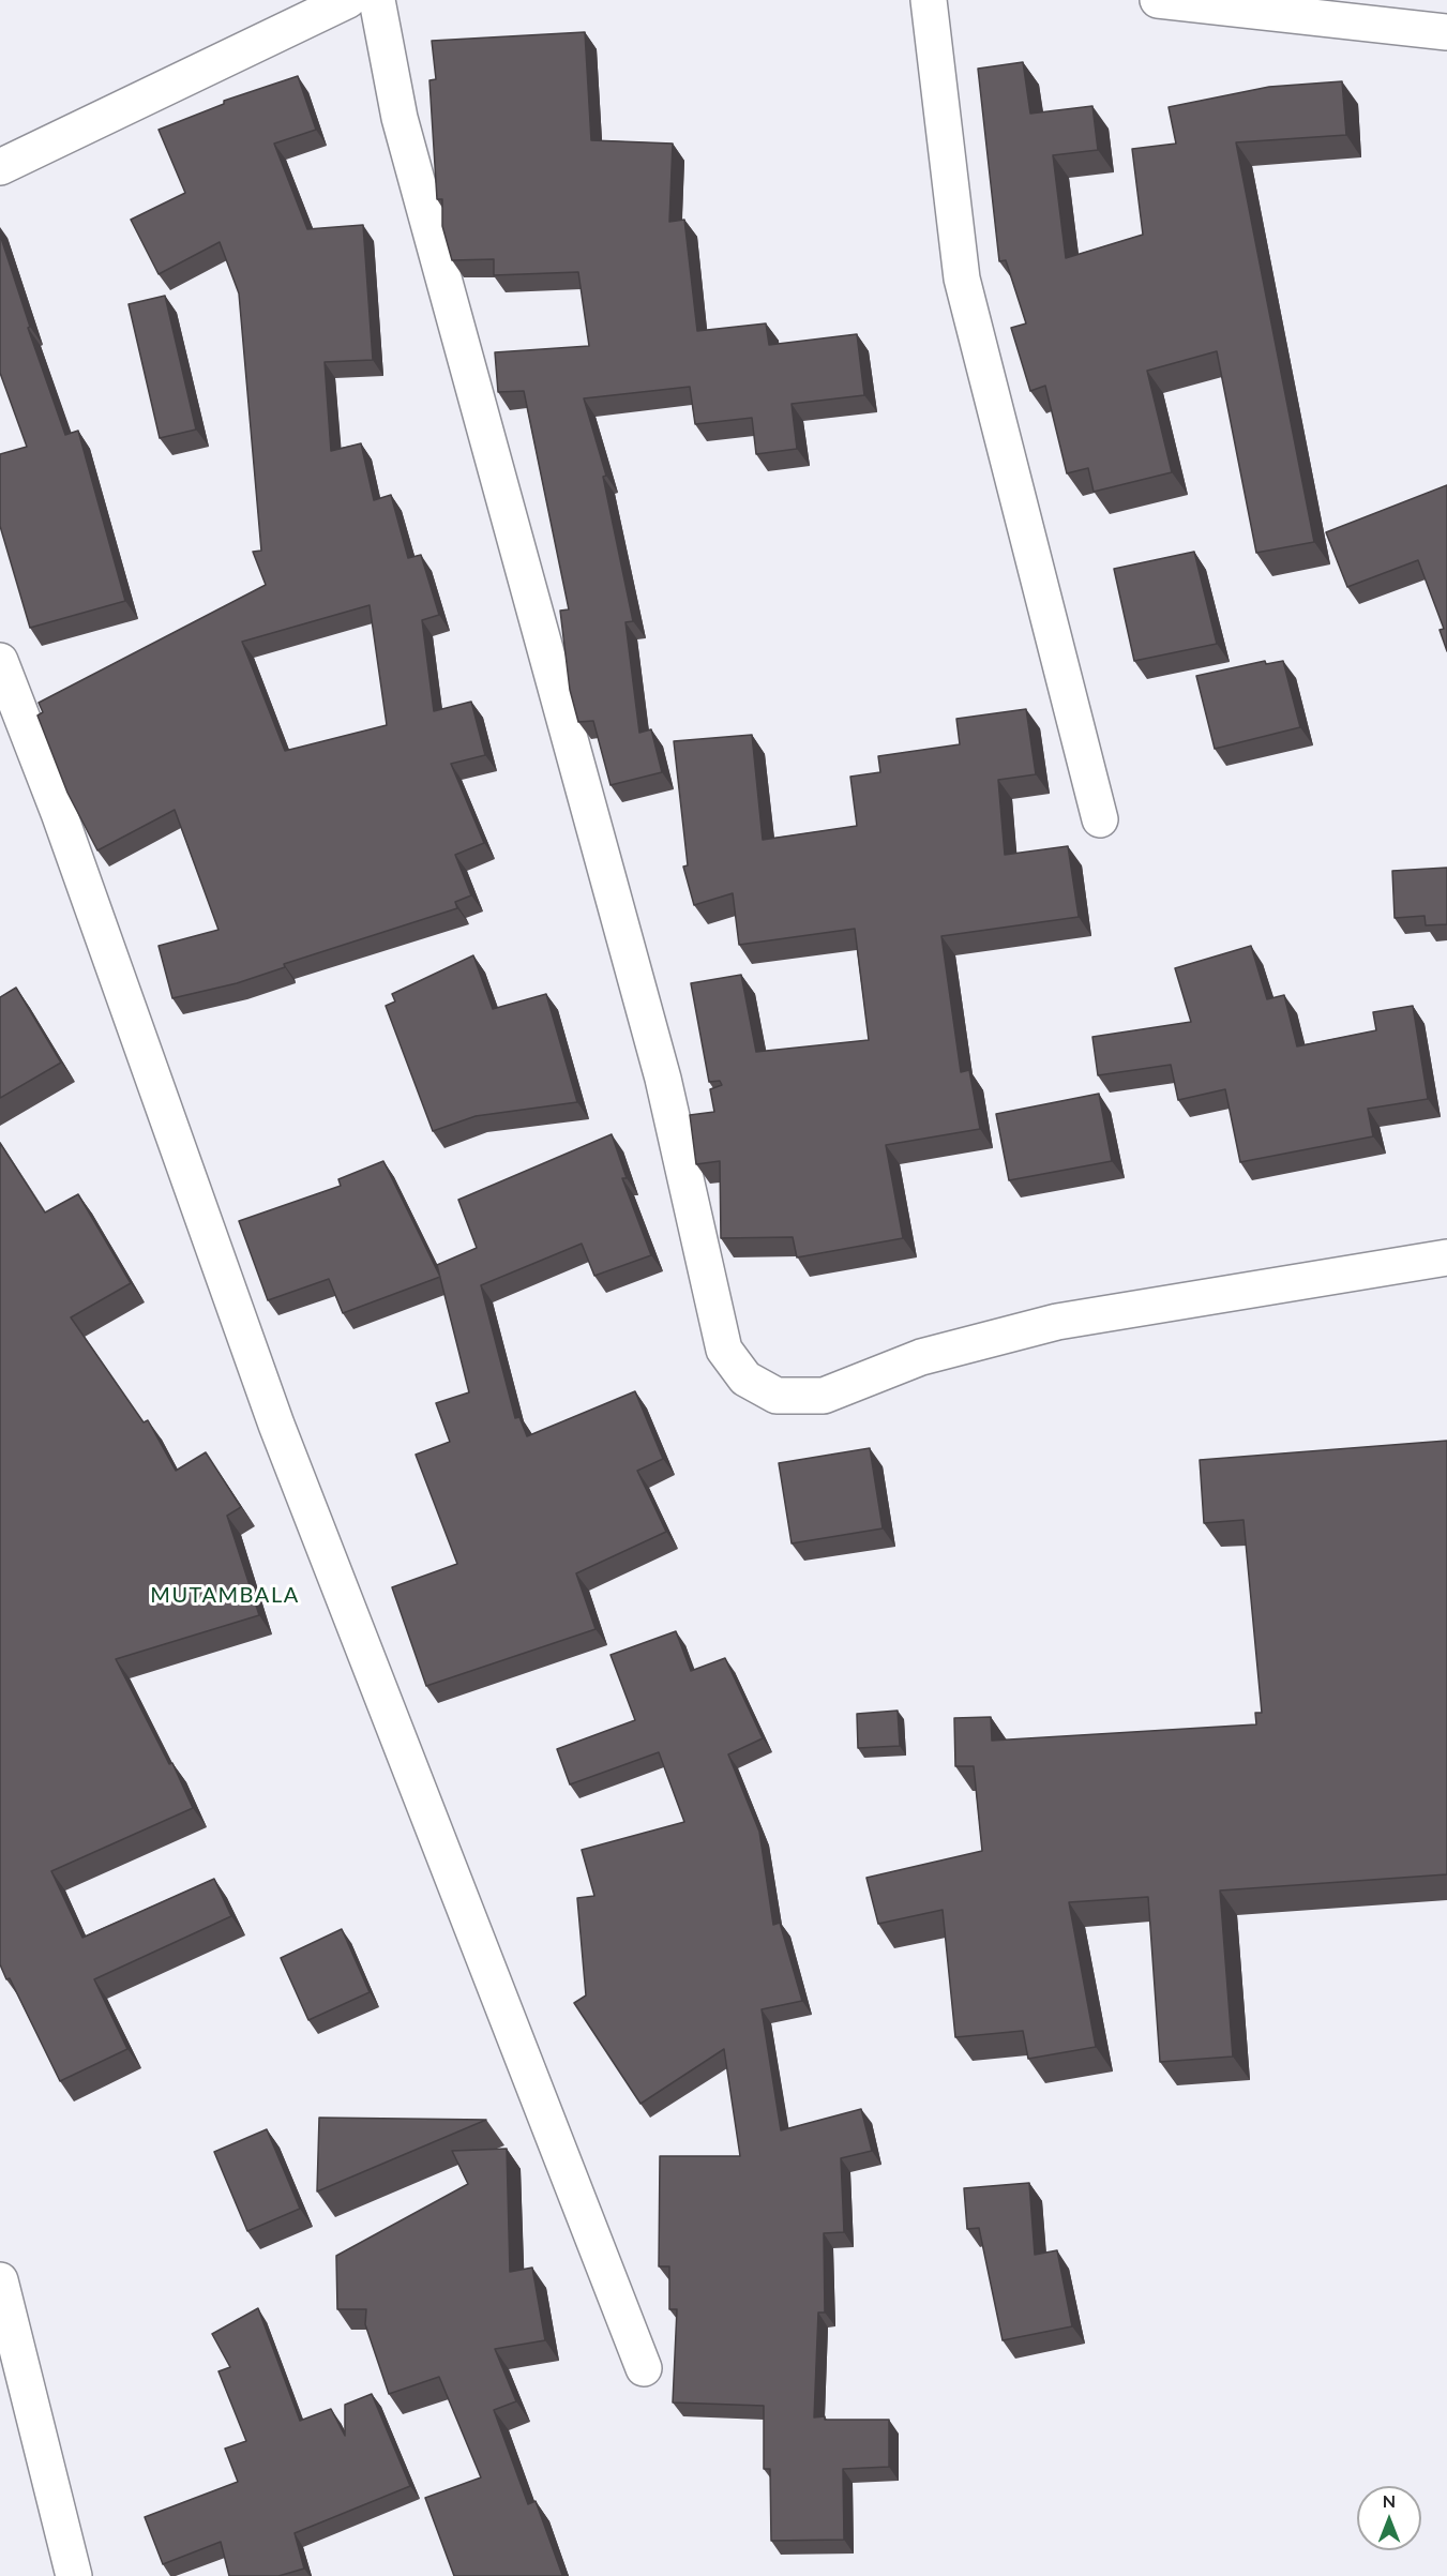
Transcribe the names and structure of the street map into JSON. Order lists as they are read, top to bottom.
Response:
{
  "districts": ["MUTAMBALA"],
  "north": "top"
}
